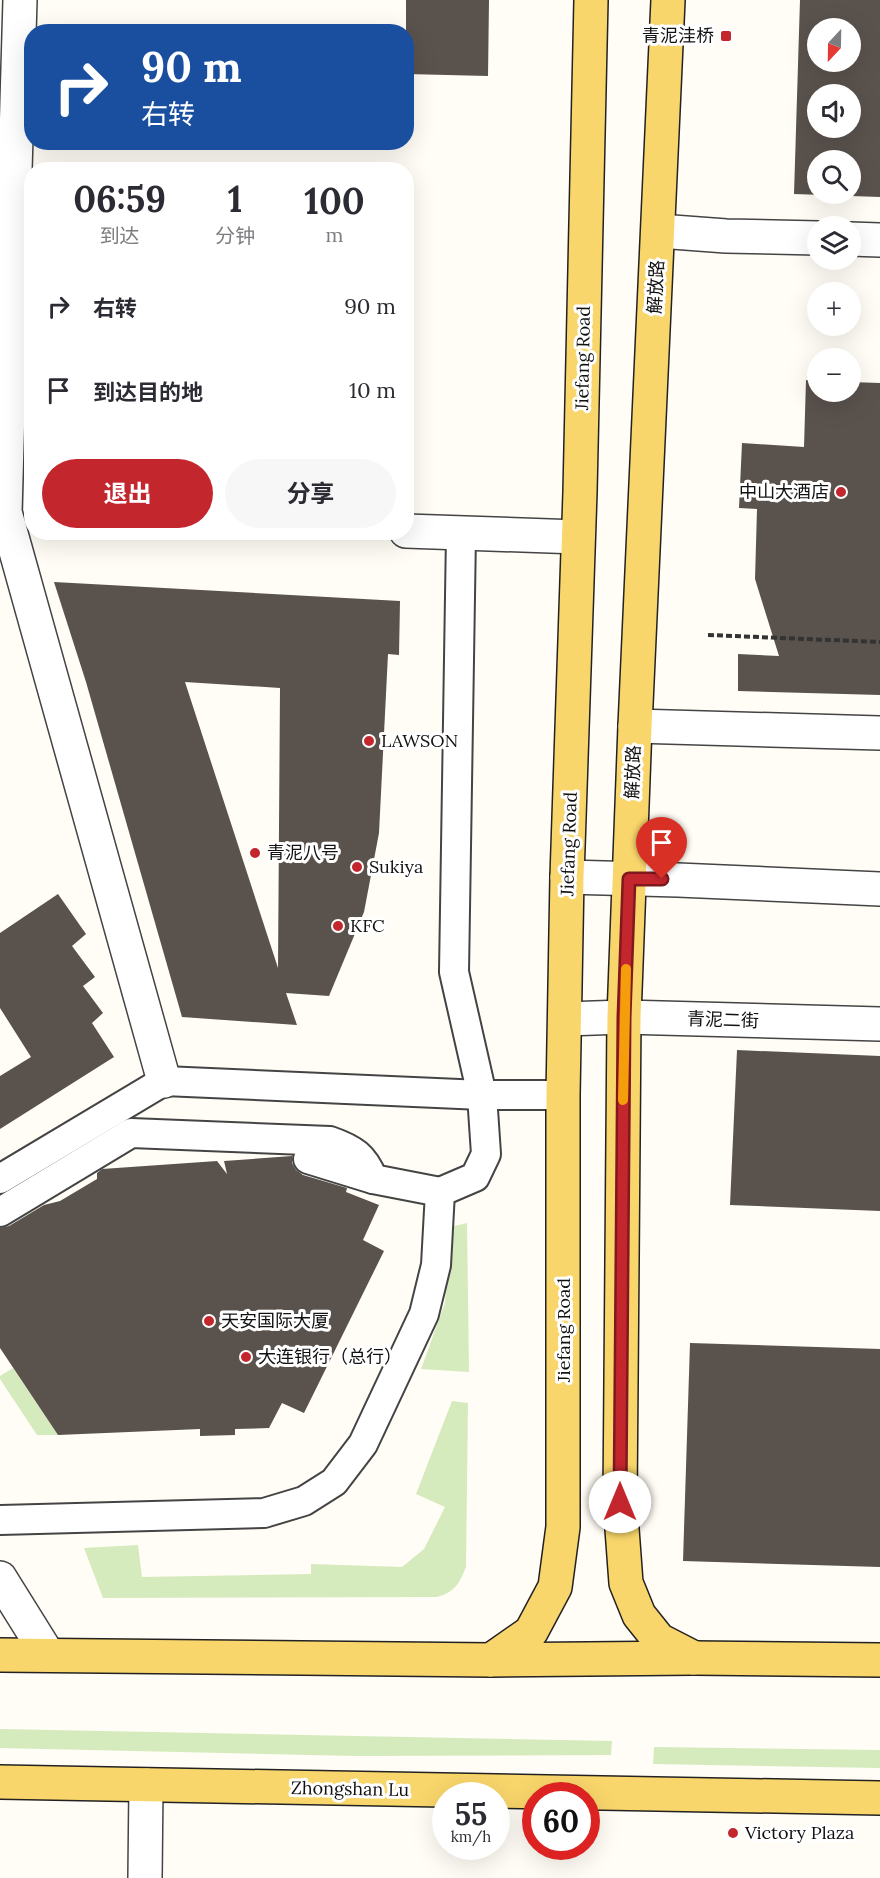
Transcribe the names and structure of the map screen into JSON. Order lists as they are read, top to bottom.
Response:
{
  "streets": {
    "main road": ["解放路", "Jiefang Road", "Zhongshan Lu"],
    "street": ["青泥二街"]
  },
  "crossings": [
    ["解放路", "青泥二街"],
    ["Jiefang Road", "青泥二街"]
  ],
  "places": {
    "transit": ["青泥洼桥"],
    "other": [
      "中山大酒店",
      "LAWSON",
      "青泥八号",
      "Sukiya",
      "KFC",
      "天安国际大厦",
      "大连银行（总行）",
      "Victory Plaza"
    ]
  },
  "north": "bottom",
  "page": {
    "map_buttons": ["+", "−"],
    "turn": ["90 m", "右转"],
    "eta": [
      "06:59",
      "到达",
      "1",
      "分钟",
      "100",
      "m"
    ],
    "list": [
      {
        "name": "右转",
        "value": "90 m"
      },
      {
        "name": "到达目的地",
        "value": "10 m"
      }
    ],
    "buttons": ["退出", "分享"],
    "speed": "55 km/h",
    "limit": "60"
  }
}
